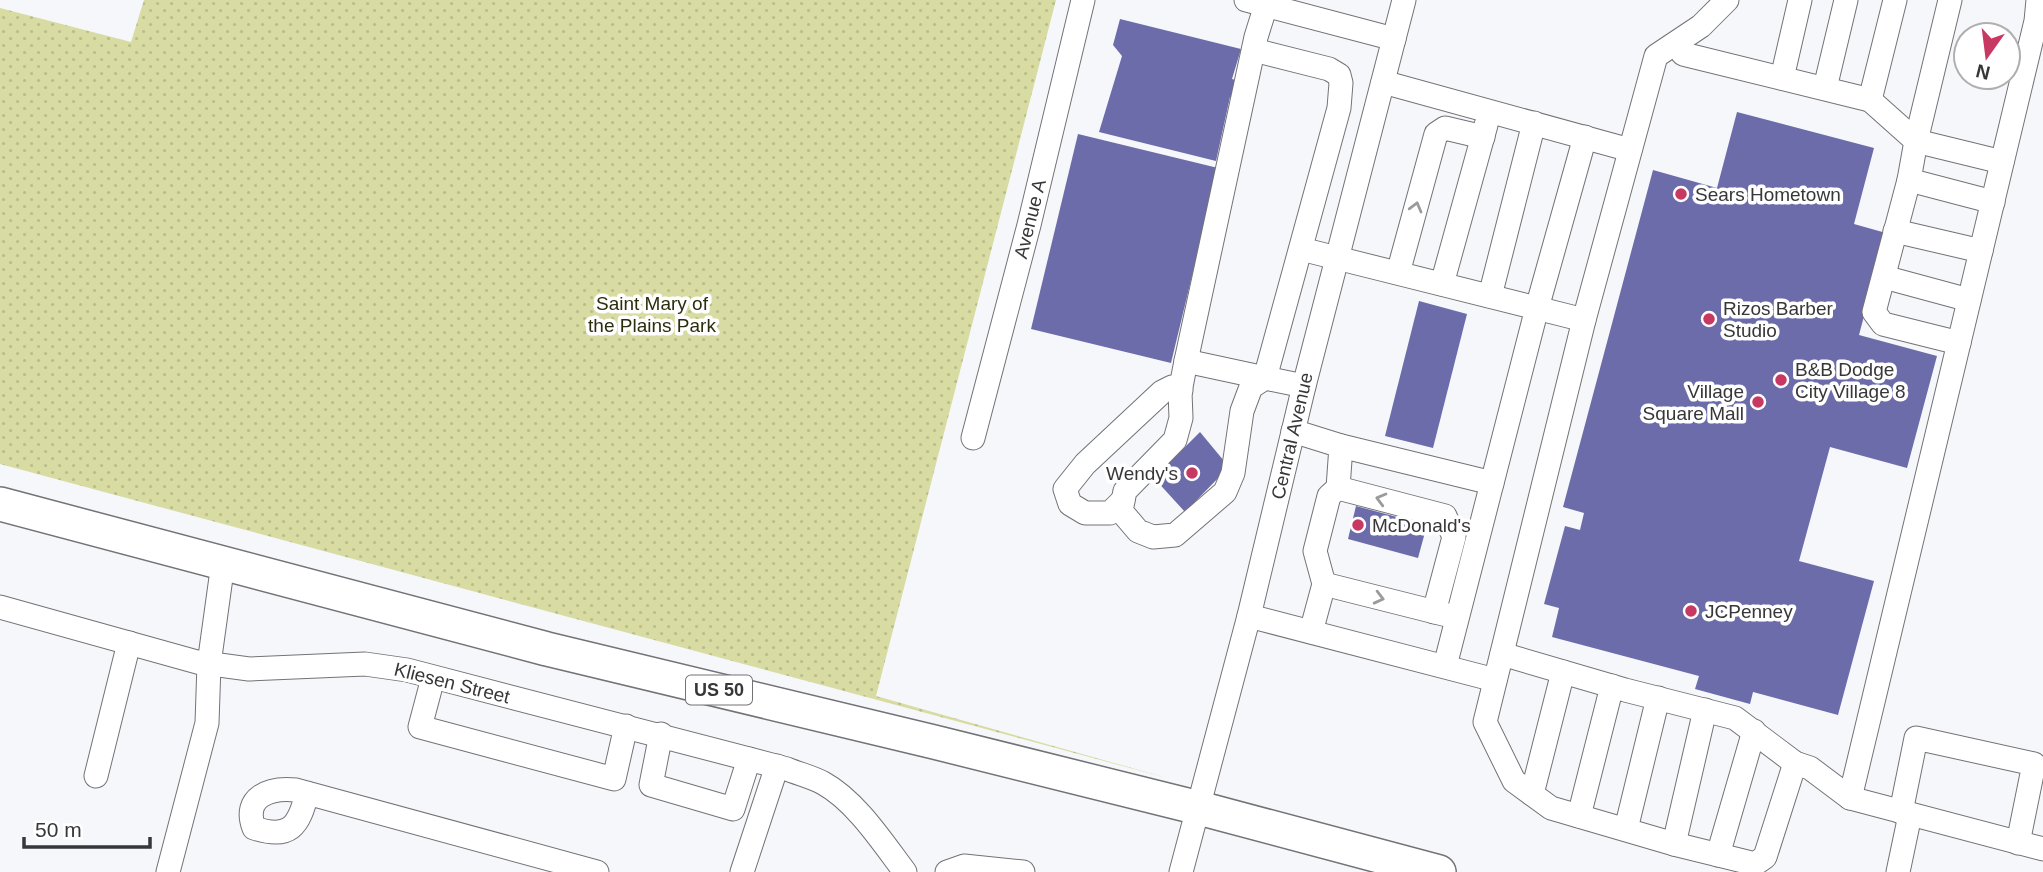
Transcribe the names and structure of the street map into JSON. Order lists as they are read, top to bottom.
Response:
{
  "streets": {
    "highway": ["US 50"],
    "street": ["Avenue A", "Central Avenue", "Kliesen Street"]
  },
  "crossings": [
    ["Central Avenue", "US 50"]
  ],
  "parks": ["Saint Mary of the Plains Park"],
  "places": [
    "Sears Hometown",
    "Rizos Barber Studio",
    "B&B Dodge City Village 8",
    "Village Square Mall",
    "Wendy's",
    "McDonald's",
    "JCPenney"
  ],
  "scale_bar": "50 m",
  "north": "bottom"
}
